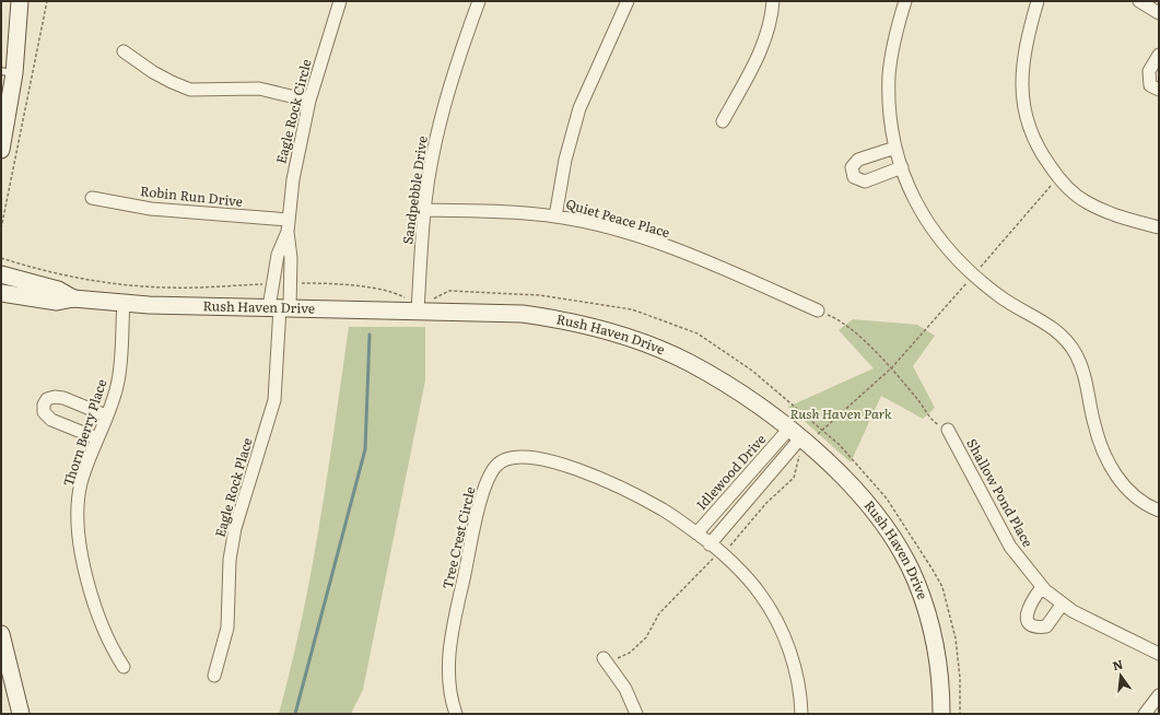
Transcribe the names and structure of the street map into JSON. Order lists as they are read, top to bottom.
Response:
{
  "streets": {
    "street": [
      "Eagle Rock Circle",
      "Sandpebble Drive",
      "Robin Run Drive",
      "Quiet Peace Place",
      "Rush Haven Drive",
      "Thorn Berry Place",
      "Idlewood Drive",
      "Eagle Rock Place",
      "Shallow Pond Place",
      "Tree Crest Circle"
    ]
  },
  "crossings": [
    ["Eagle Rock Circle", "Robin Run Drive"],
    ["Eagle Rock Circle", "Rush Haven Drive"],
    ["Eagle Rock Circle", "Eagle Rock Place"],
    ["Sandpebble Drive", "Quiet Peace Place"],
    ["Sandpebble Drive", "Rush Haven Drive"],
    ["Rush Haven Drive", "Thorn Berry Place"],
    ["Rush Haven Drive", "Idlewood Drive"],
    ["Rush Haven Drive", "Eagle Rock Place"],
    ["Idlewood Drive", "Tree Crest Circle"]
  ],
  "parks": ["Rush Haven Park"],
  "north": "top"
}
